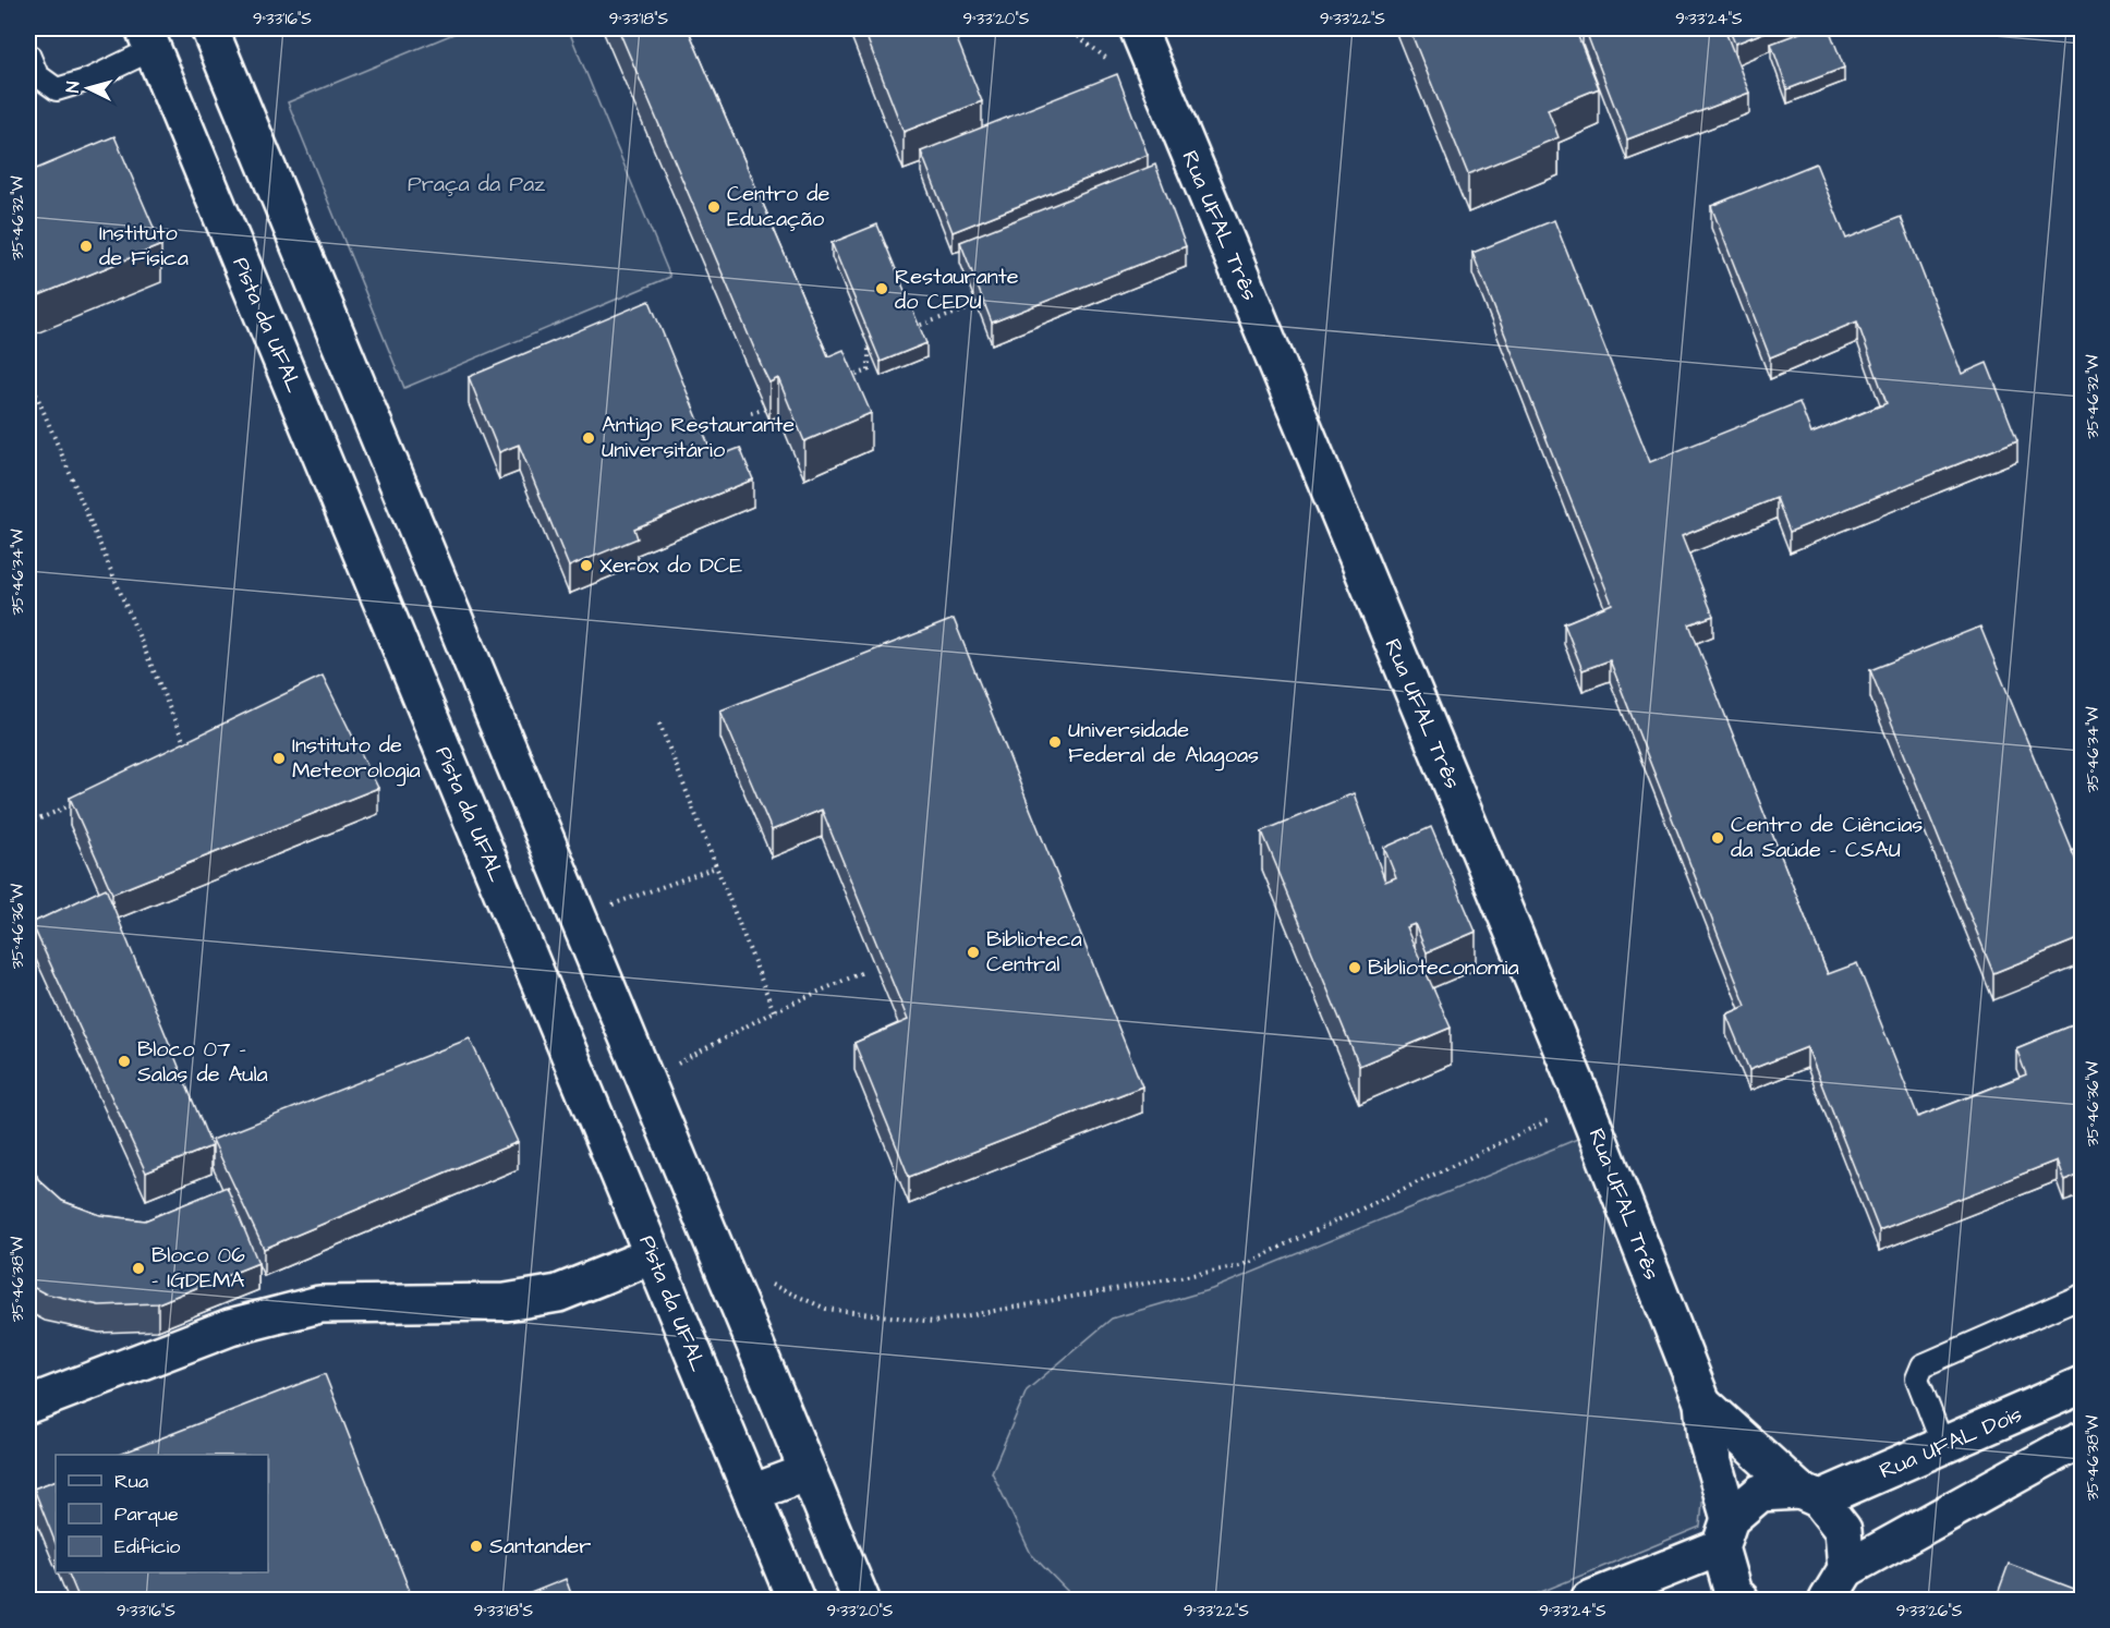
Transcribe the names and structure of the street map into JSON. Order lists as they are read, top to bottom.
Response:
{
  "streets": {
    "street": ["Rua UFAL Três", "Pista da UFAL", "Rua UFAL Dois"]
  },
  "crossings": [
    ["Rua UFAL Três", "Rua UFAL Dois"]
  ],
  "parks": ["Praça da Paz"],
  "places": [
    "Centro de Educação",
    "Instituto de Física",
    "Restaurante do CEDU",
    "Antigo Restaurante Universitário",
    "Xerox do DCE",
    "Universidade Federal de Alagoas",
    "Instituto de Meteorologia",
    "Centro de Ciências da Saúde - CSAU",
    "Biblioteca Central",
    "Biblioteconomia",
    "Bloco 07 - Salas de Aula",
    "Bloco 06 - IGDEMA",
    "Santander"
  ],
  "legend": ["Rua", "Parque", "Edifício"],
  "north": "left",
  "coordinates": [
    "9°33'16\"S",
    "9°33'18\"S",
    "9°33'20\"S",
    "9°33'22\"S",
    "9°33'24\"S",
    "35°46'32\"W",
    "35°46'34\"W",
    "35°46'36\"W",
    "35°46'38\"W",
    "9°33'26\"S"
  ]
}
